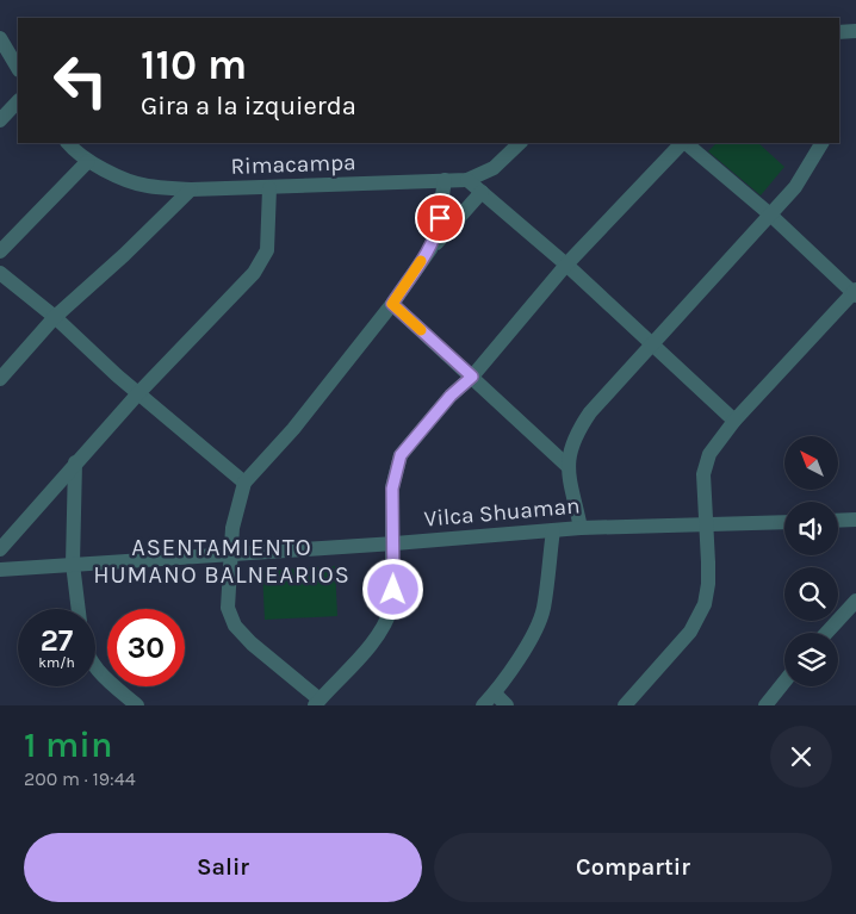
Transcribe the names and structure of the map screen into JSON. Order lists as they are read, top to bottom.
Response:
{
  "streets": {
    "street": ["Rimacampa", "Vilca Shuaman"]
  },
  "districts": ["ASENTAMIENTO HUMANO BALNEARIOS"],
  "north": "top left",
  "page": {
    "turn": ["110 m", "Gira a la izquierda"],
    "speed": "27 km/h",
    "limit": "30",
    "heading": ["1 min", "200 m · 19:44"],
    "buttons": ["Salir", "Compartir"]
  }
}
